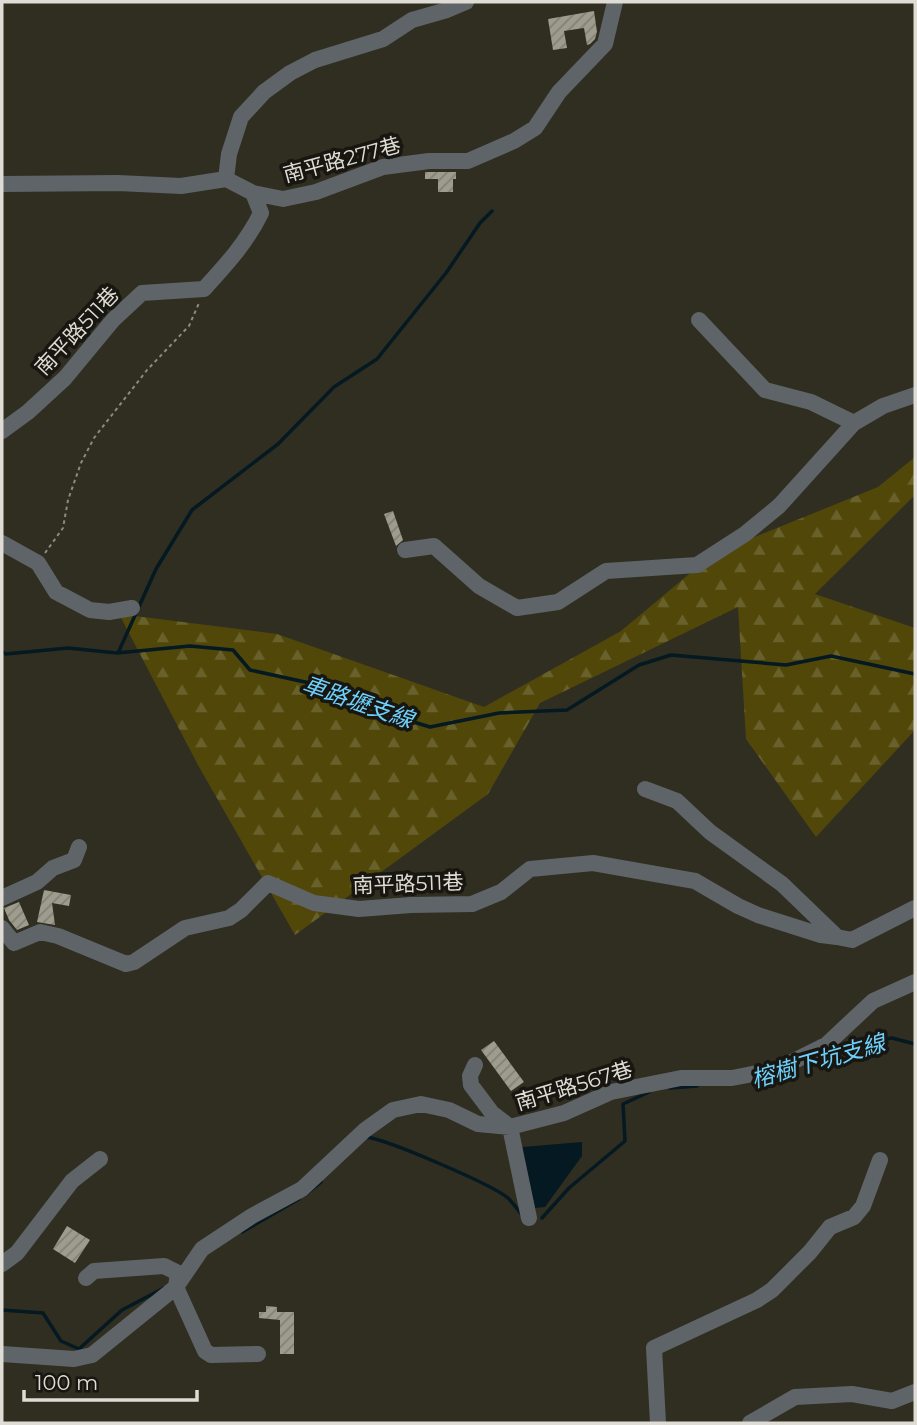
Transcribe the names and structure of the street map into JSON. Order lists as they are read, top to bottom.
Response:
{
  "streets": {
    "lane": ["南平路277巷", "南平路511巷", "南平路567巷"]
  },
  "water": ["車路壢支線", "榕樹下坑支線"],
  "scale_bar": "100 m"
}
